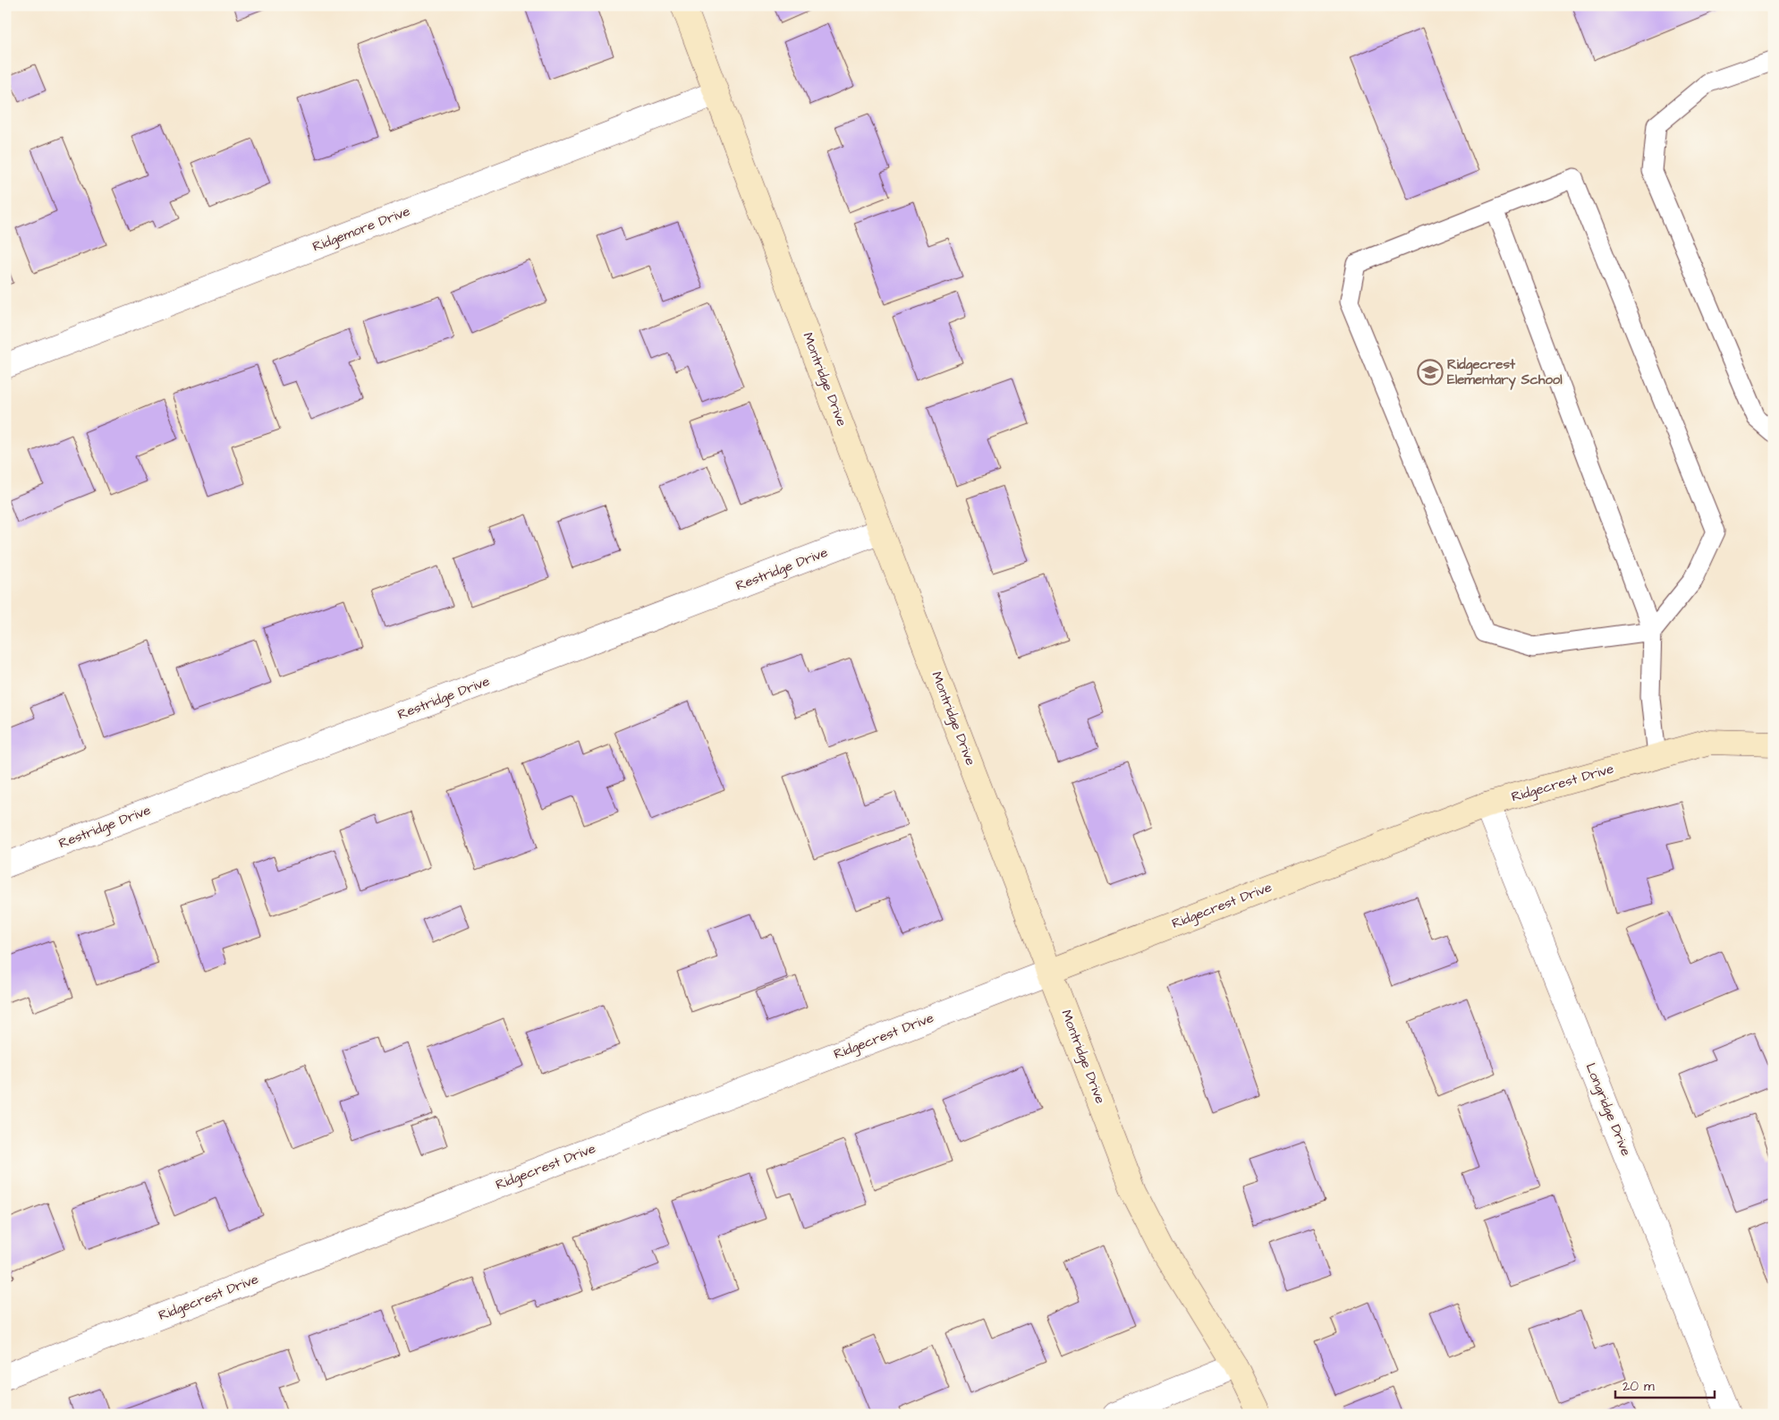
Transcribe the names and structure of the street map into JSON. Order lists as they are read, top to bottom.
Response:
{
  "streets": {
    "street": [
      "Ridgemore Drive",
      "Montridge Drive",
      "Restridge Drive",
      "Ridgecrest Drive",
      "Longridge Drive"
    ]
  },
  "crossings": [
    ["Ridgemore Drive", "Montridge Drive"],
    ["Montridge Drive", "Restridge Drive"],
    ["Montridge Drive", "Ridgecrest Drive"],
    ["Ridgecrest Drive", "Longridge Drive"]
  ],
  "places": {
    "school or university": ["Ridgecrest Elementary School"]
  },
  "scale_bar": "20 m"
}
